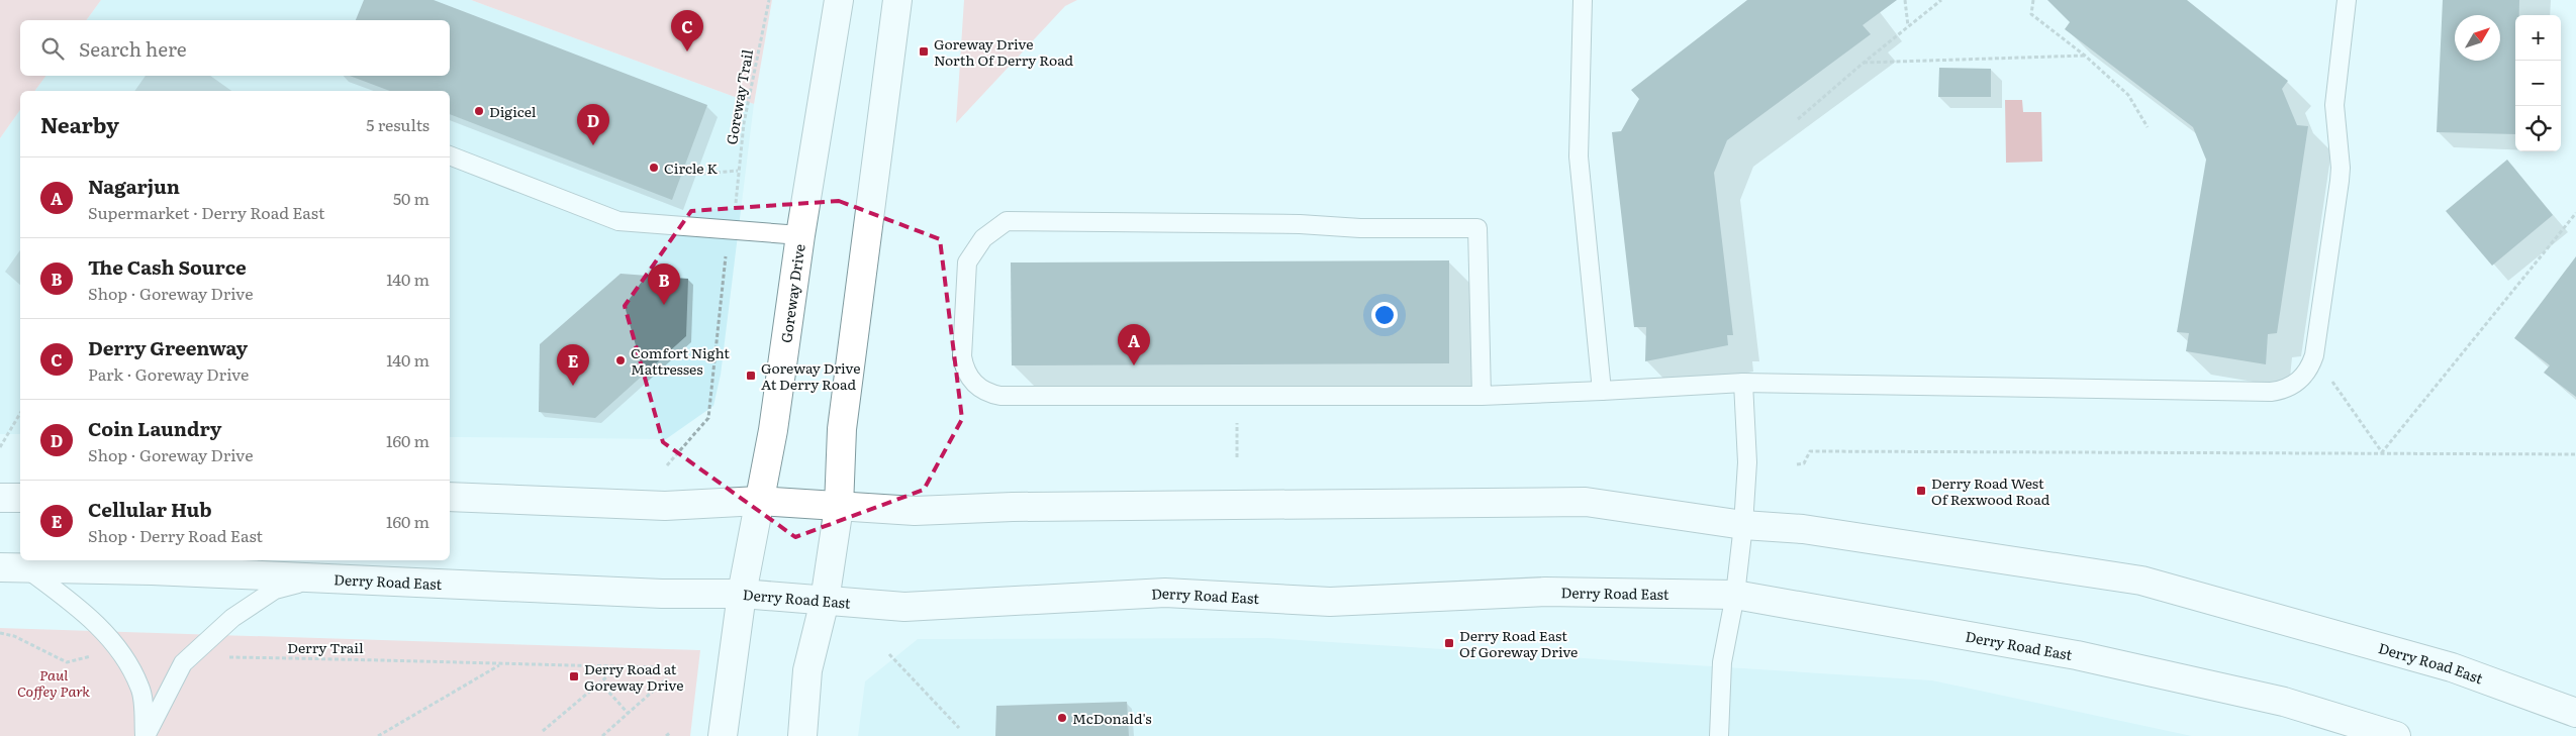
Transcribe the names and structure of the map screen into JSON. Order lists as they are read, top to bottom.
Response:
{
  "streets": {
    "main road": ["Goreway Drive", "Derry Road East"],
    "path": ["Goreway Trail", "Derry Trail"]
  },
  "crossings": [
    ["Goreway Drive", "Derry Road East"]
  ],
  "parks": ["Paul Coffey Park"],
  "places": {
    "transit": [
      "Goreway Drive North Of Derry Road",
      "Goreway Drive At Derry Road",
      "Derry Road West Of Rexwood Road",
      "Derry Road East Of Goreway Drive",
      "Derry Road at Goreway Drive"
    ],
    "other": [
      "Digicel",
      "Circle K",
      "Comfort Night Mattresses",
      "McDonald's"
    ]
  },
  "north": "top right",
  "page": {
    "pins": [
      "C",
      "D",
      "B",
      "A",
      "E"
    ],
    "map_buttons": ["+", "−"],
    "search": "Search here",
    "heading": ["Nearby", "5 results"],
    "list": [
      {
        "mark": "A",
        "name": "Nagarjun",
        "note": "Supermarket · Derry Road East",
        "value": "50 m"
      },
      {
        "mark": "B",
        "name": "The Cash Source",
        "note": "Shop · Goreway Drive",
        "value": "140 m"
      },
      {
        "mark": "C",
        "name": "Derry Greenway",
        "note": "Park · Goreway Drive",
        "value": "140 m"
      },
      {
        "mark": "D",
        "name": "Coin Laundry",
        "note": "Shop · Goreway Drive",
        "value": "160 m"
      },
      {
        "mark": "E",
        "name": "Cellular Hub",
        "note": "Shop · Derry Road East",
        "value": "160 m"
      }
    ]
  }
}
